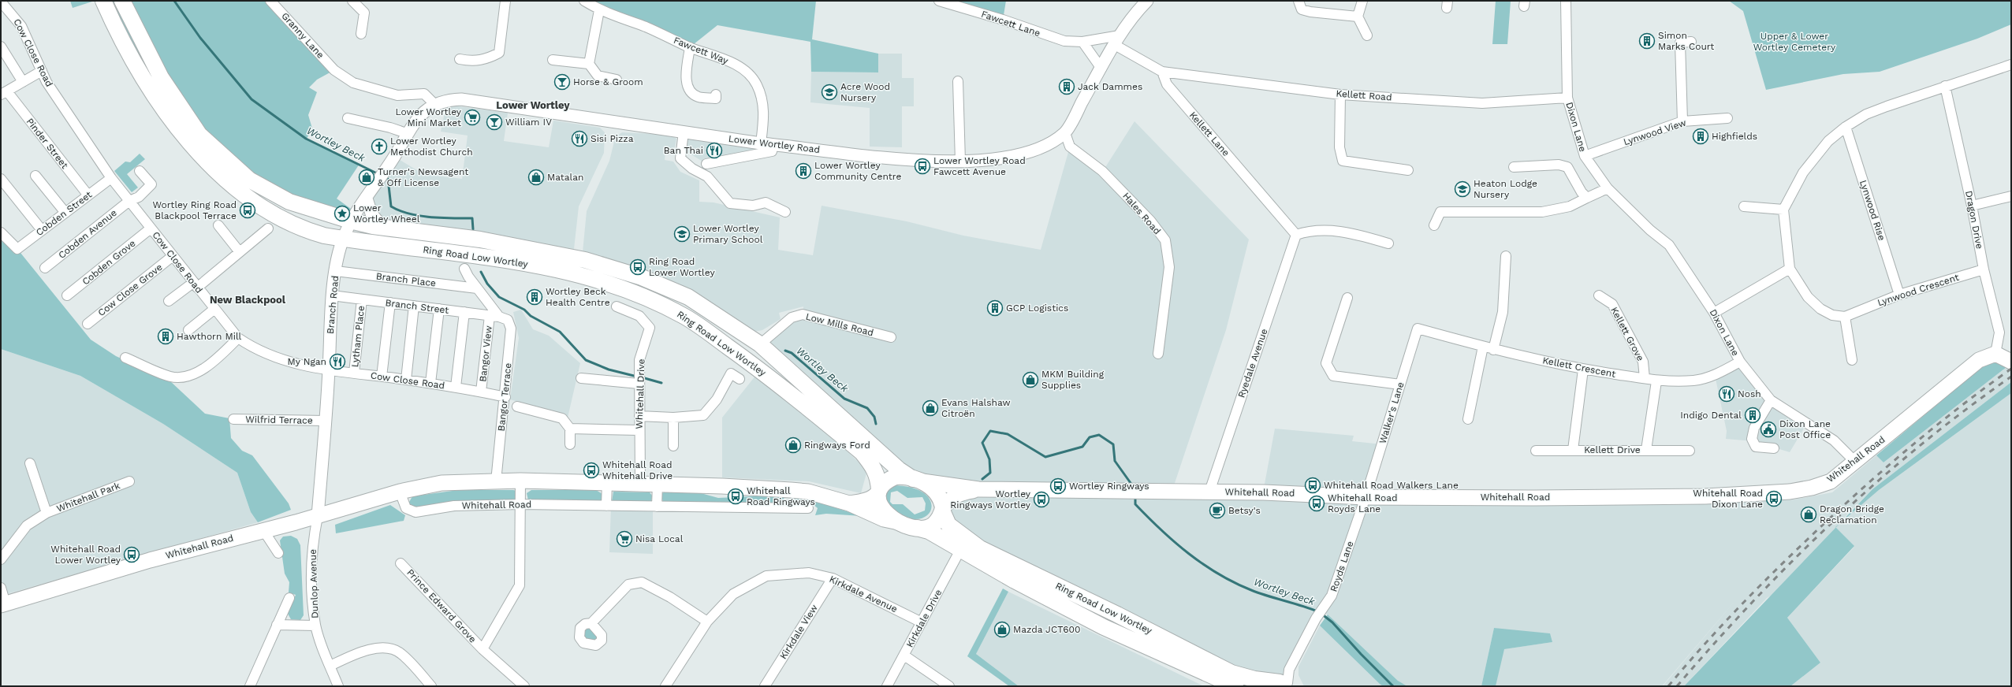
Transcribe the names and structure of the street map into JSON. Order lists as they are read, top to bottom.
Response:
{
  "streets": {
    "highway": ["Ring Road Low Wortley"],
    "main road": ["Whitehall Road"],
    "street": [
      "Fawcett Lane",
      "Granny Lane",
      "Fawcett Way",
      "Cow Close Road",
      "Kellett Road",
      "Dixon Lane",
      "Lynwood View",
      "Kellett Lane",
      "Pinder Street",
      "Lower Wortley Road",
      "Lynwood Rise",
      "Cobden Street",
      "Hales Road",
      "Dragon Drive",
      "Cobden Avenue",
      "Cobden Grove",
      "Branch Place",
      "Cow Close Grove",
      "Lynwood Crescent",
      "Branch Road",
      "Branch Street",
      "Low Mills Road",
      "Kellett Grove",
      "Lytham Place",
      "Bangor View",
      "Ryedale Avenue",
      "Kellett Crescent",
      "Whitehall Drive",
      "Bangor Terrace",
      "Walker's Lane",
      "Wilfrid Terrace",
      "Kellett Drive",
      "Whitehall Park",
      "Royds Lane",
      "Dunlop Avenue",
      "Kirkdale Avenue",
      "Prince Edward Grove",
      "Kirkdale Drive",
      "Kirkdale View"
    ]
  },
  "crossings": [
    ["Fawcett Lane", "Lower Wortley Road"],
    ["Granny Lane", "Lower Wortley Road"],
    ["Granny Lane", "Branch Road"],
    ["Fawcett Way", "Lower Wortley Road"],
    ["Cow Close Road", "Cobden Street"],
    ["Cow Close Road", "Cobden Avenue"],
    ["Cow Close Road", "Cobden Grove"],
    ["Cow Close Road", "Cow Close Grove"],
    ["Cow Close Road", "Branch Road"],
    ["Cow Close Road", "Lytham Place"],
    ["Cow Close Road", "Bangor View"],
    ["Cow Close Road", "Bangor Terrace"],
    ["Kellett Road", "Dixon Lane"],
    ["Kellett Road", "Kellett Lane"],
    ["Dixon Lane", "Lynwood View"],
    ["Dixon Lane", "Kellett Crescent"],
    ["Dixon Lane", "Whitehall Road"],
    ["Kellett Lane", "Ryedale Avenue"],
    ["Pinder Street", "Cobden Street"],
    ["Lower Wortley Road", "Hales Road"],
    ["Lower Wortley Road", "Branch Road"],
    ["Lynwood Rise", "Lynwood Crescent"],
    ["Dragon Drive", "Lynwood Crescent"],
    ["Dragon Drive", "Whitehall Road"],
    ["Ring Road Low Wortley", "Branch Road"],
    ["Ring Road Low Wortley", "Low Mills Road"],
    ["Ring Road Low Wortley", "Whitehall Road"],
    ["Ring Road Low Wortley", "Royds Lane"],
    ["Ring Road Low Wortley", "Kirkdale Drive"],
    ["Branch Place", "Branch Road"],
    ["Branch Road", "Branch Street"],
    ["Branch Road", "Wilfrid Terrace"],
    ["Branch Road", "Whitehall Road"],
    ["Branch Road", "Dunlop Avenue"],
    ["Branch Street", "Lytham Place"],
    ["Branch Street", "Bangor View"],
    ["Branch Street", "Bangor Terrace"],
    ["Kellett Grove", "Kellett Crescent"],
    ["Bangor View", "Bangor Terrace"],
    ["Ryedale Avenue", "Whitehall Road"],
    ["Kellett Crescent", "Walker's Lane"],
    ["Whitehall Drive", "Whitehall Road"],
    ["Bangor Terrace", "Whitehall Road"],
    ["Walker's Lane", "Whitehall Road"],
    ["Walker's Lane", "Royds Lane"],
    ["Whitehall Road", "Royds Lane"],
    ["Whitehall Road", "Dunlop Avenue"],
    ["Kirkdale Avenue", "Kirkdale Drive"],
    ["Kirkdale Avenue", "Kirkdale View"]
  ],
  "districts": ["Lower Wortley", "New Blackpool"],
  "water": ["Wortley Beck"],
  "parks": ["Upper & Lower Wortley Cemetery"],
  "places": {
    "building": [
      "Simon Marks Court",
      "Jack Dammes",
      "Highfields",
      "Lower Wortley Community Centre",
      "Wortley Beck Health Centre",
      "GCP Logistics",
      "Hawthorn Mill",
      "Indigo Dental"
    ],
    "bar": ["Horse & Groom", "William IV"],
    "school or university": ["Acre Wood Nursery", "Heaton Lodge Nursery", "Lower Wortley Primary School"],
    "supermarket": ["Lower Wortley Mini Market", "Nisa Local"],
    "restaurant": [
      "Sisi Pizza",
      "Ban Thai",
      "My Ngan",
      "Nosh"
    ],
    "church": ["Lower Wortley Methodist Church"],
    "bus stop": [
      "Lower Wortley Road Fawcett Avenue",
      "Wortley Ring Road Blackpool Terrace",
      "Ring Road Lower Wortley",
      "Whitehall Road Whitehall Drive",
      "Whitehall Road Walkers Lane",
      "Wortley Ringways",
      "Whitehall Road Ringways",
      "Whitehall Road Dixon Lane",
      "Wortley Ringways Wortley",
      "Whitehall Road Royds Lane",
      "Whitehall Road Lower Wortley"
    ],
    "shop": [
      "Turner's Newsagent & Off License",
      "Matalan",
      "MKM Building Supplies",
      "Evans Halshaw Citroën",
      "Ringways Ford",
      "Dragon Bridge Reclamation",
      "Mazda JCT600"
    ],
    "place": ["Lower Wortley Wheel"],
    "public building": ["Dixon Lane Post Office"],
    "cafe": ["Betsy's"]
  }
}
